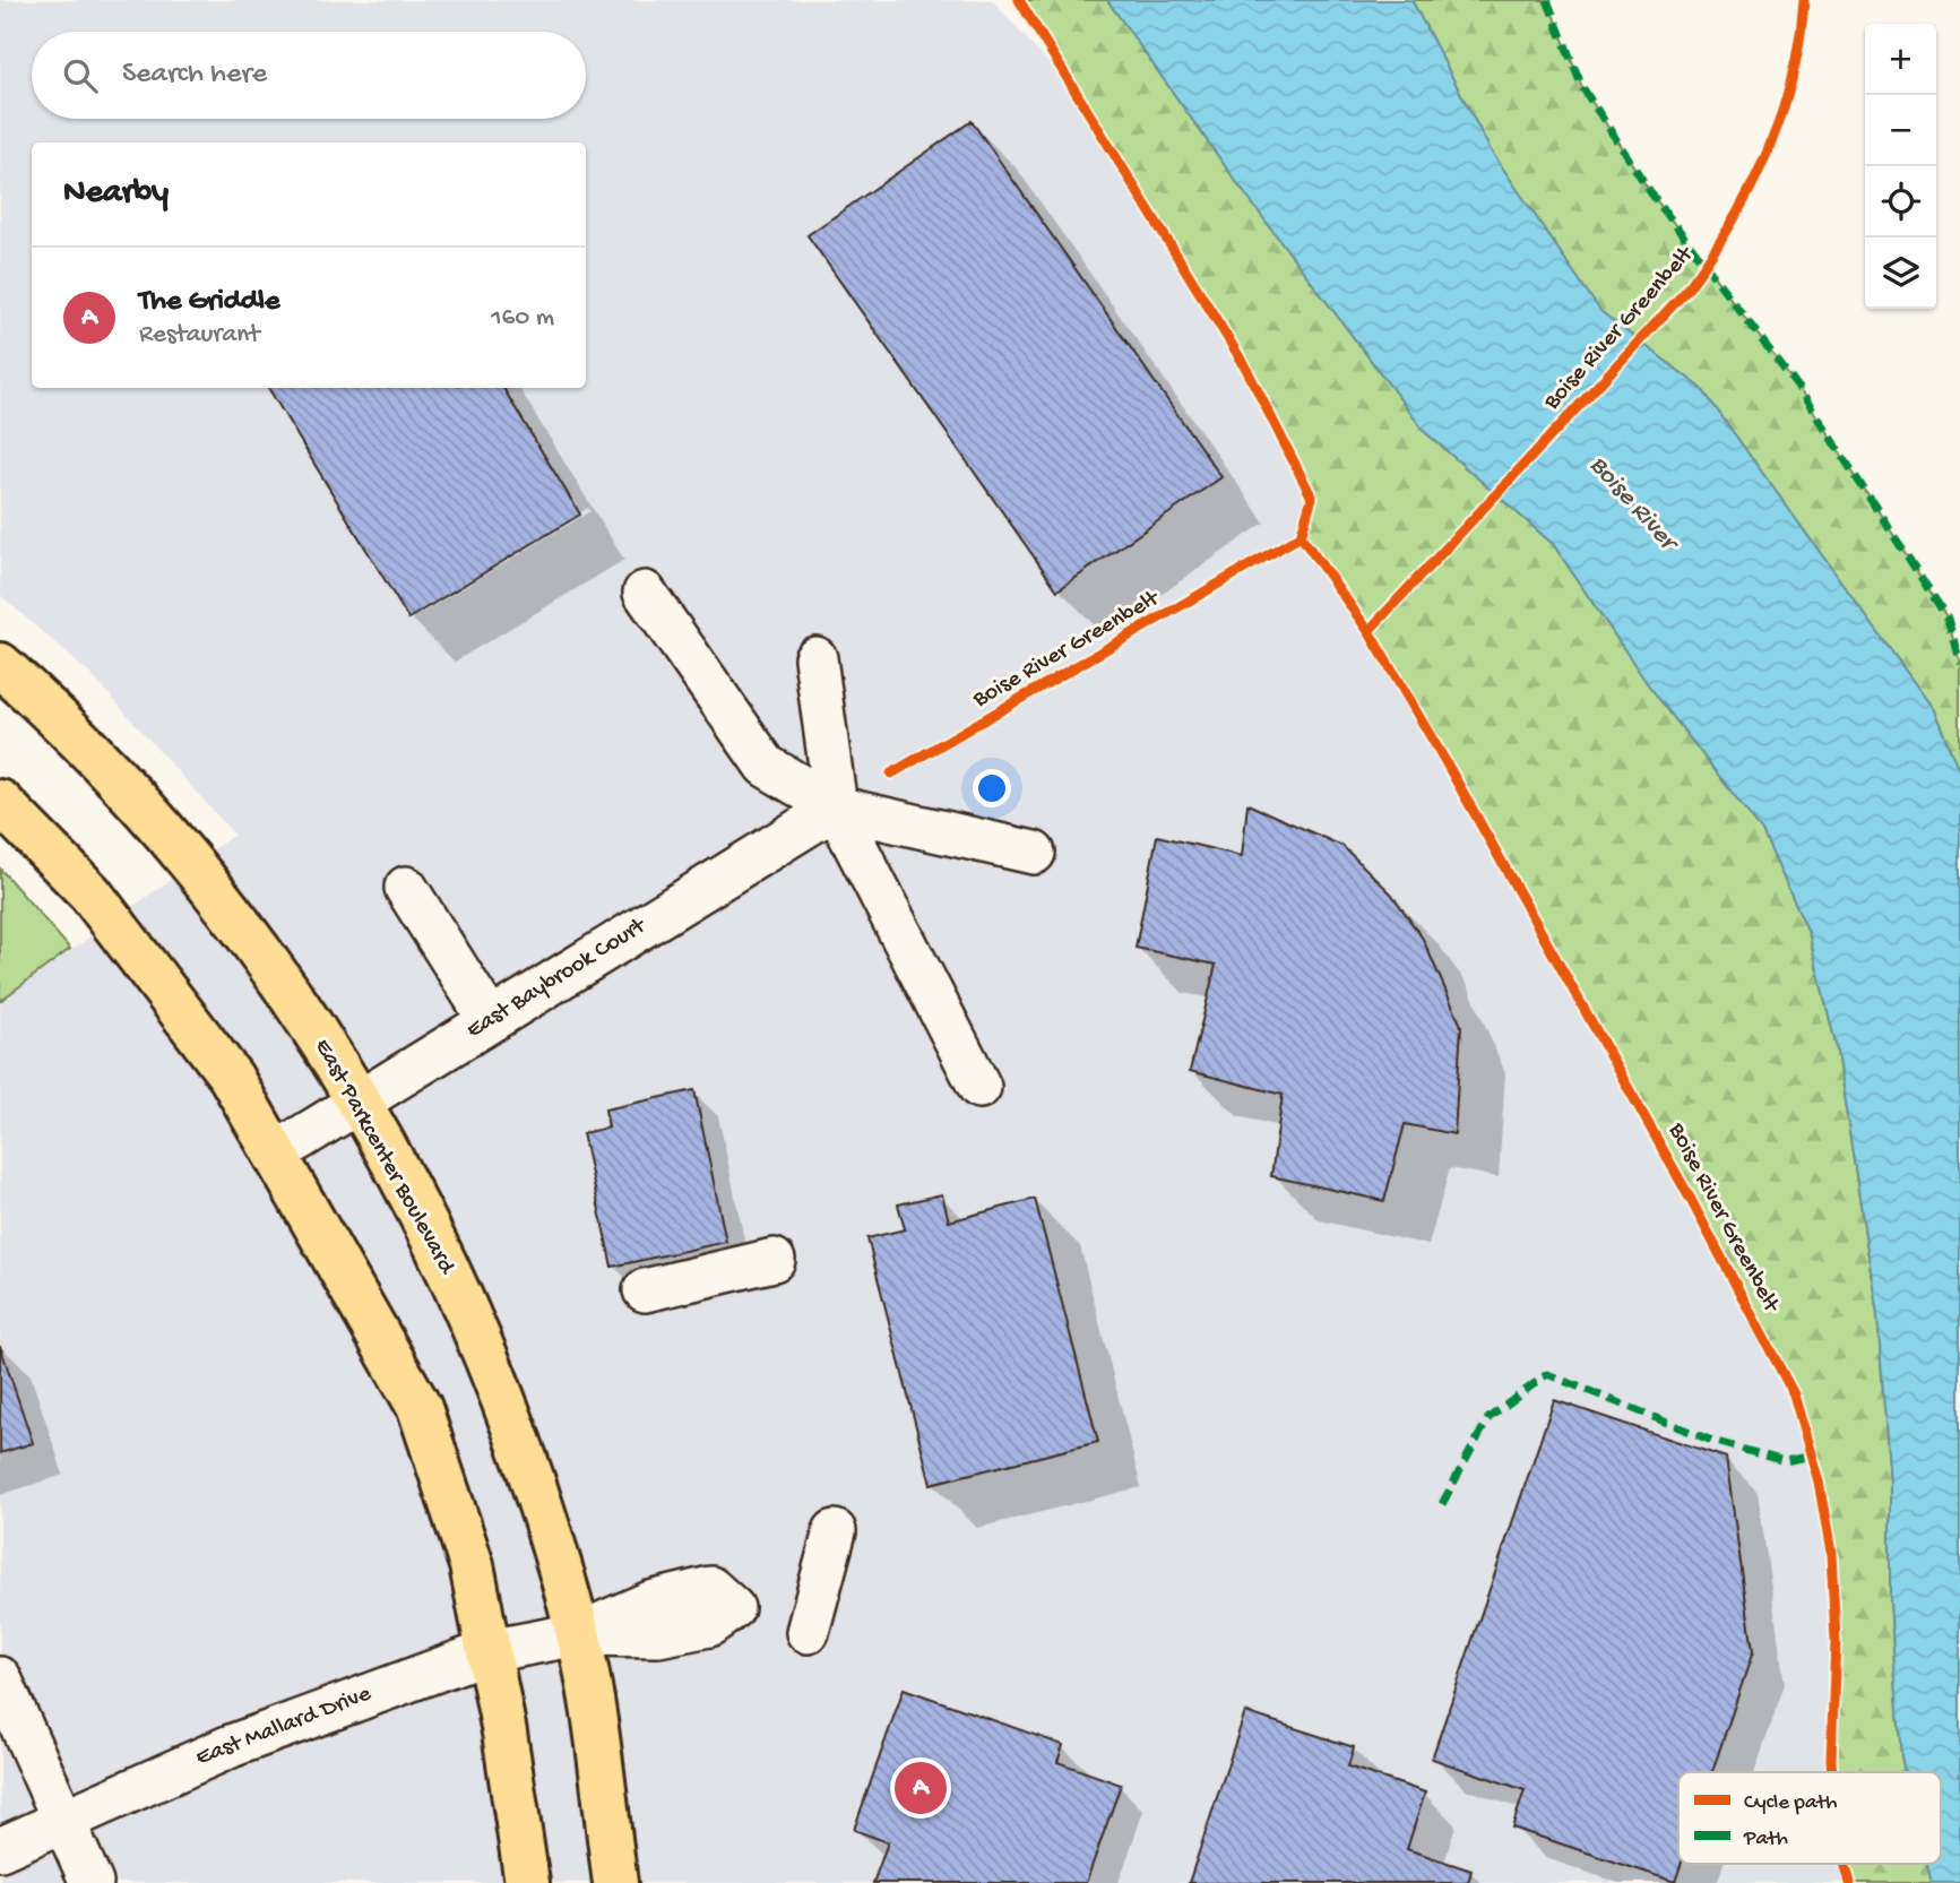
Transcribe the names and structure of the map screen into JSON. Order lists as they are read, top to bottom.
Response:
{
  "streets": {
    "main road": ["East Parkcenter Boulevard"],
    "street": ["East Baybrook Court", "East Mallard Drive"],
    "cycle path": ["Boise River Greenbelt"]
  },
  "crossings": [
    ["East Baybrook Court", "East Parkcenter Boulevard"],
    ["East Parkcenter Boulevard", "East Mallard Drive"]
  ],
  "water": ["Boise River"],
  "legend": ["Cycle path", "Path"],
  "page": {
    "map_buttons": ["+", "−"],
    "search": "Search here",
    "heading": "Nearby",
    "list": [
      {
        "mark": "A",
        "name": "The Griddle",
        "note": "Restaurant",
        "value": "160 m"
      }
    ],
    "pins": "A"
  }
}
